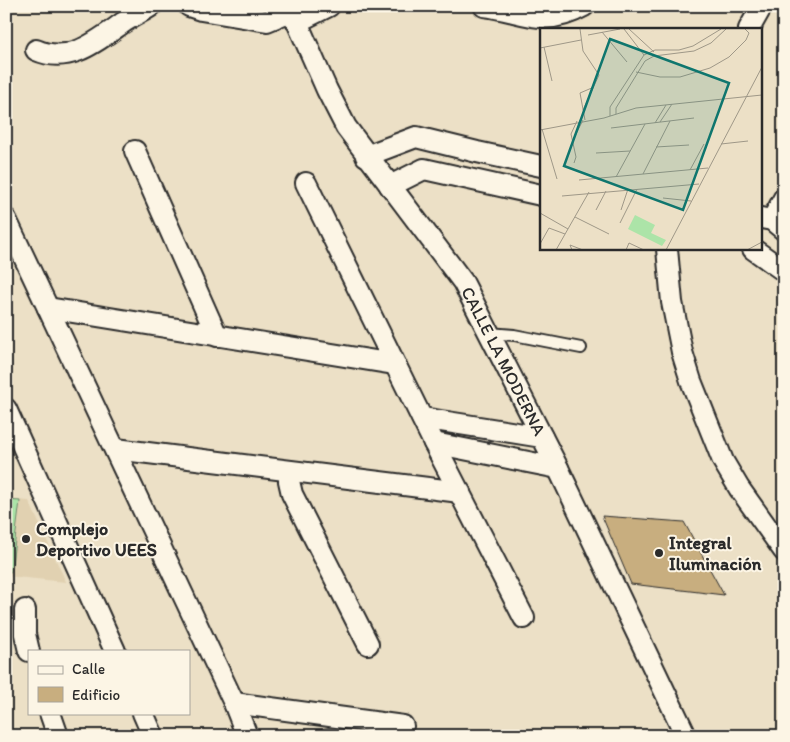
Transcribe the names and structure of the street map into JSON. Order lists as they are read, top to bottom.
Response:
{
  "streets": {
    "street": ["CALLE LA MODERNA"]
  },
  "places": ["Complejo Deportivo UEES", "Integral Iluminación"],
  "legend": ["Calle", "Edificio"]
}
